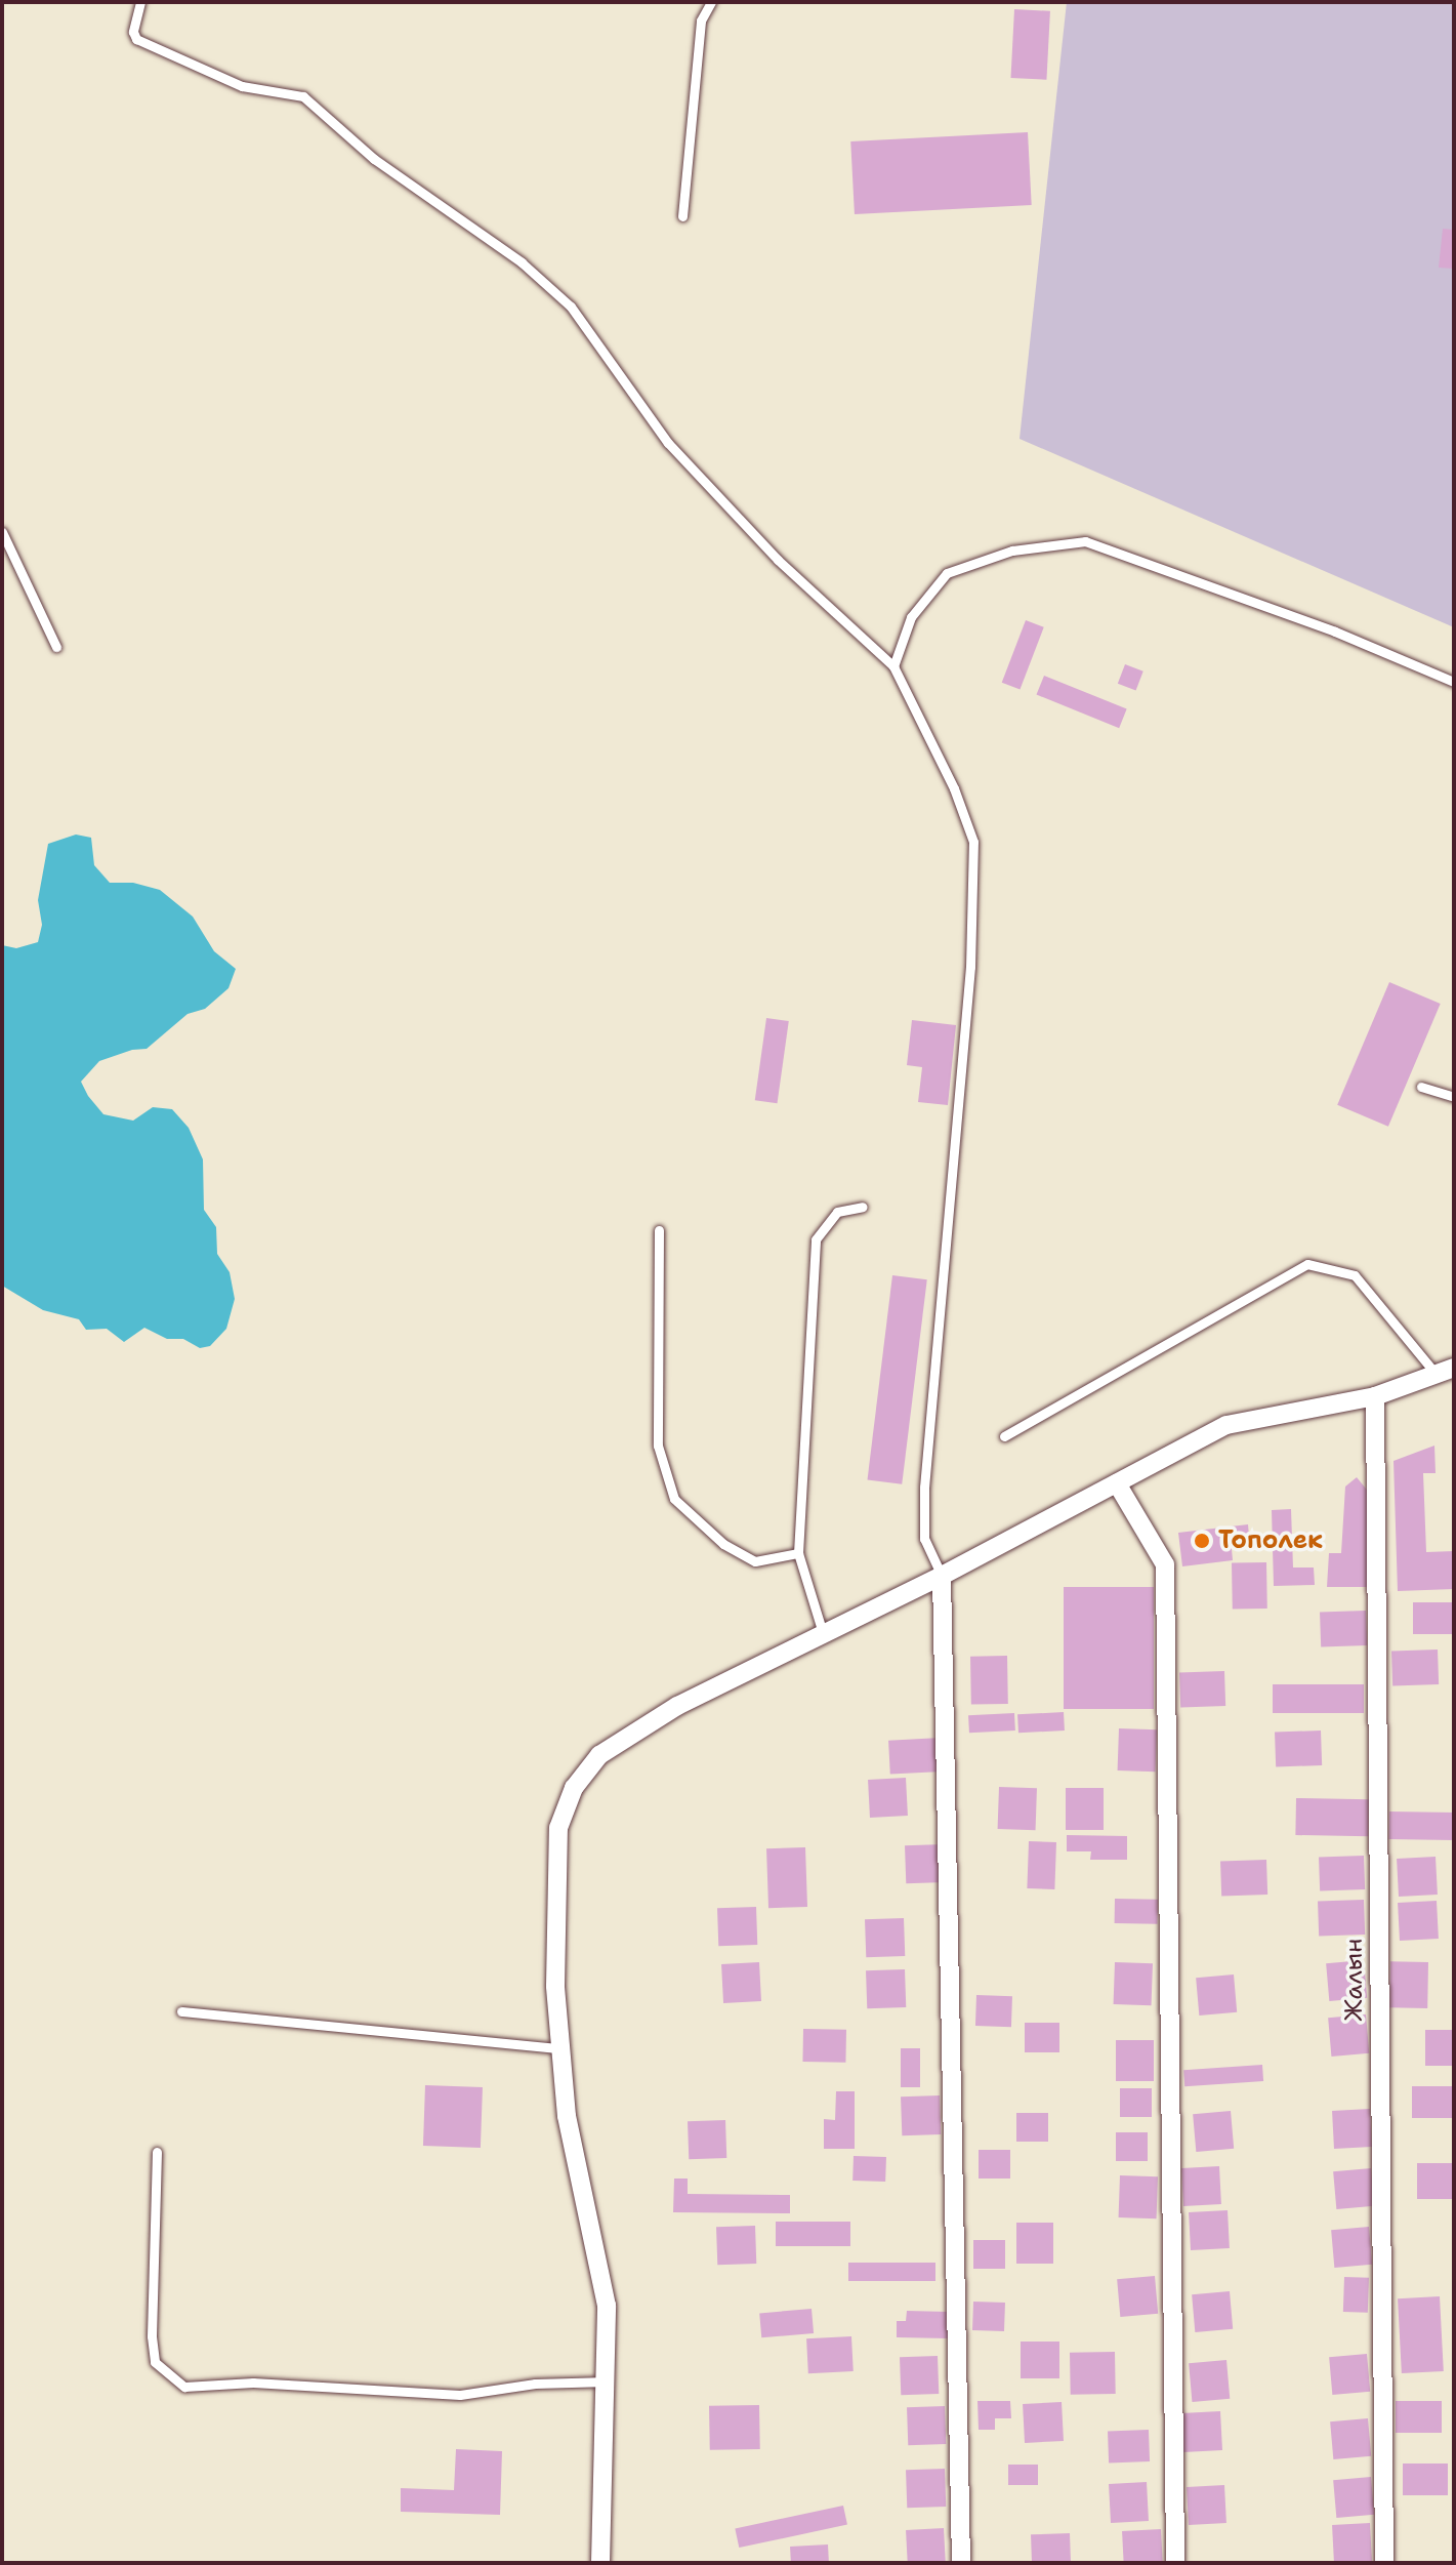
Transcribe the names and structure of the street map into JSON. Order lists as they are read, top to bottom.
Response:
{
  "streets": {
    "street": ["Жалын"]
  },
  "places": ["Тополек"]
}
